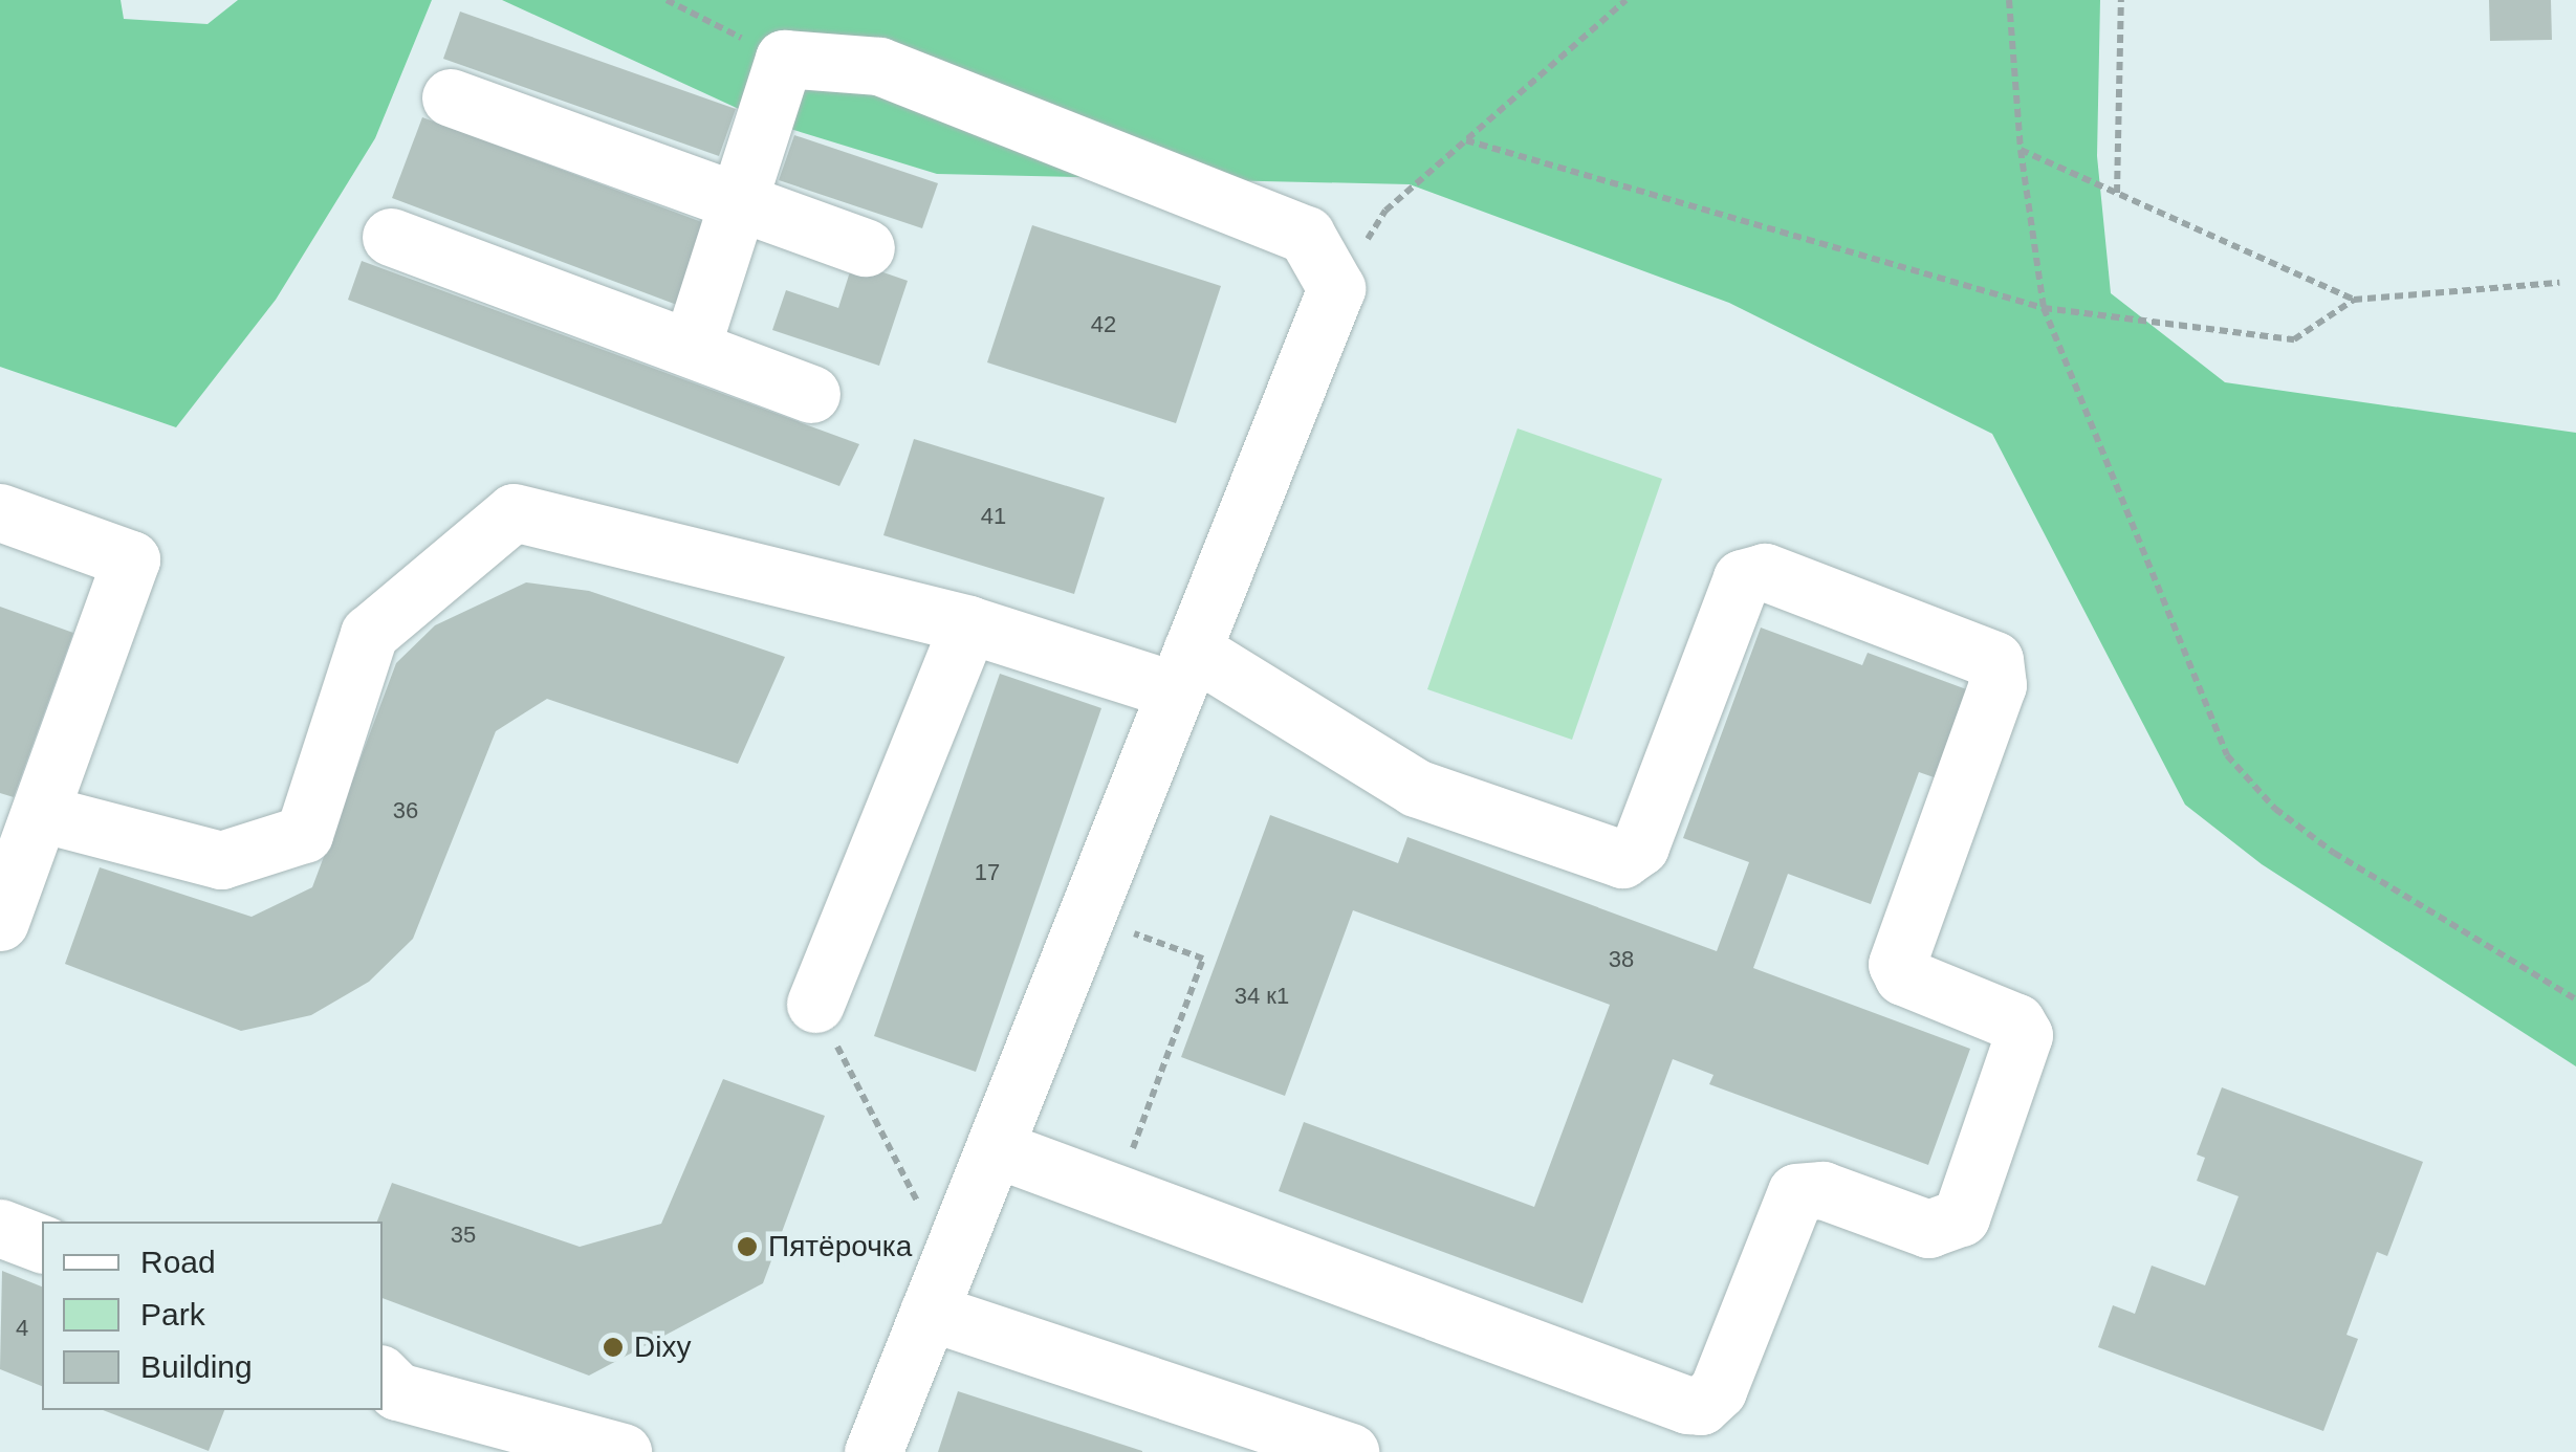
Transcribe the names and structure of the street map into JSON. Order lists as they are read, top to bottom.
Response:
{
  "places": ["Пятёрочка", "Dixy"],
  "house_numbers": [
    "42",
    "41",
    "36",
    "17",
    "38",
    "34 к1",
    "35",
    "4"
  ],
  "legend": ["Road", "Park", "Building"]
}
